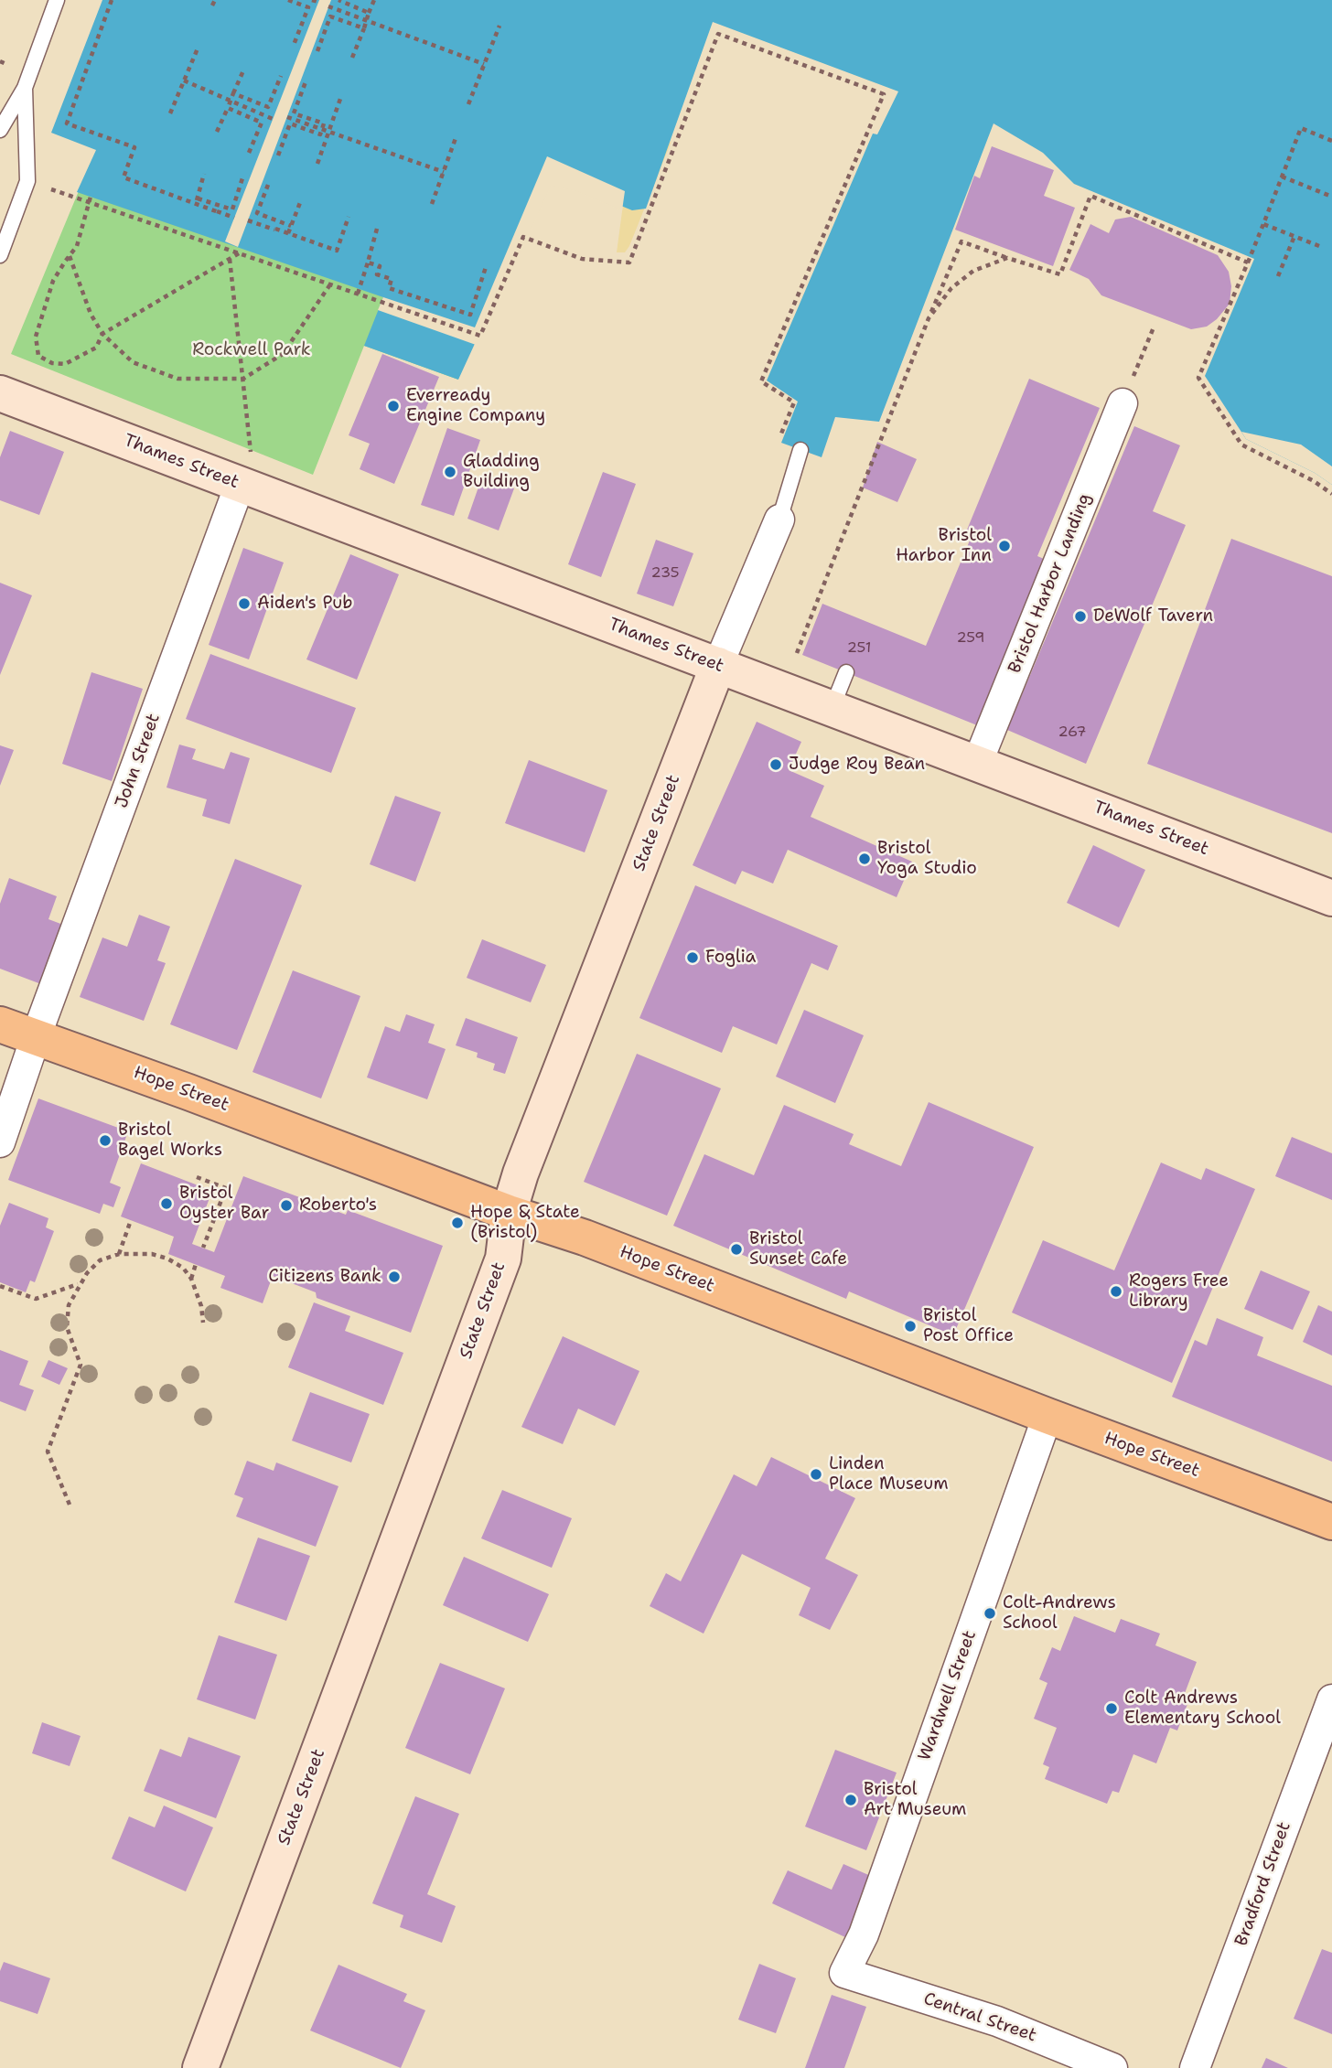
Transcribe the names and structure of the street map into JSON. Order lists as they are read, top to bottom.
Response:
{
  "streets": {
    "main road": ["Hope Street"],
    "street": [
      "Thames Street",
      "Bristol Harbor Landing",
      "John Street",
      "State Street",
      "Wardwell Street",
      "Bradford Street",
      "Central Street"
    ]
  },
  "crossings": [
    ["Thames Street", "Bristol Harbor Landing"],
    ["Thames Street", "John Street"],
    ["Thames Street", "State Street"],
    ["John Street", "Hope Street"],
    ["State Street", "Hope Street"],
    ["Hope Street", "Wardwell Street"],
    ["Wardwell Street", "Central Street"]
  ],
  "parks": ["Rockwell Park"],
  "places": [
    "Everready Engine Company",
    "Gladding Building",
    "Bristol Harbor Inn",
    "Aiden's Pub",
    "DeWolf Tavern",
    "Judge Roy Bean",
    "Bristol Yoga Studio",
    "Foglia",
    "Bristol Bagel Works",
    "Bristol Oyster Bar",
    "Roberto's",
    "Hope & State (Bristol)",
    "Bristol Sunset Cafe",
    "Citizens Bank",
    "Rogers Free Library",
    "Bristol Post Office",
    "Linden Place Museum",
    "Colt-Andrews School",
    "Colt Andrews Elementary School",
    "Bristol Art Museum"
  ],
  "house_numbers": [
    "235",
    "259",
    "251",
    "267"
  ]
}
